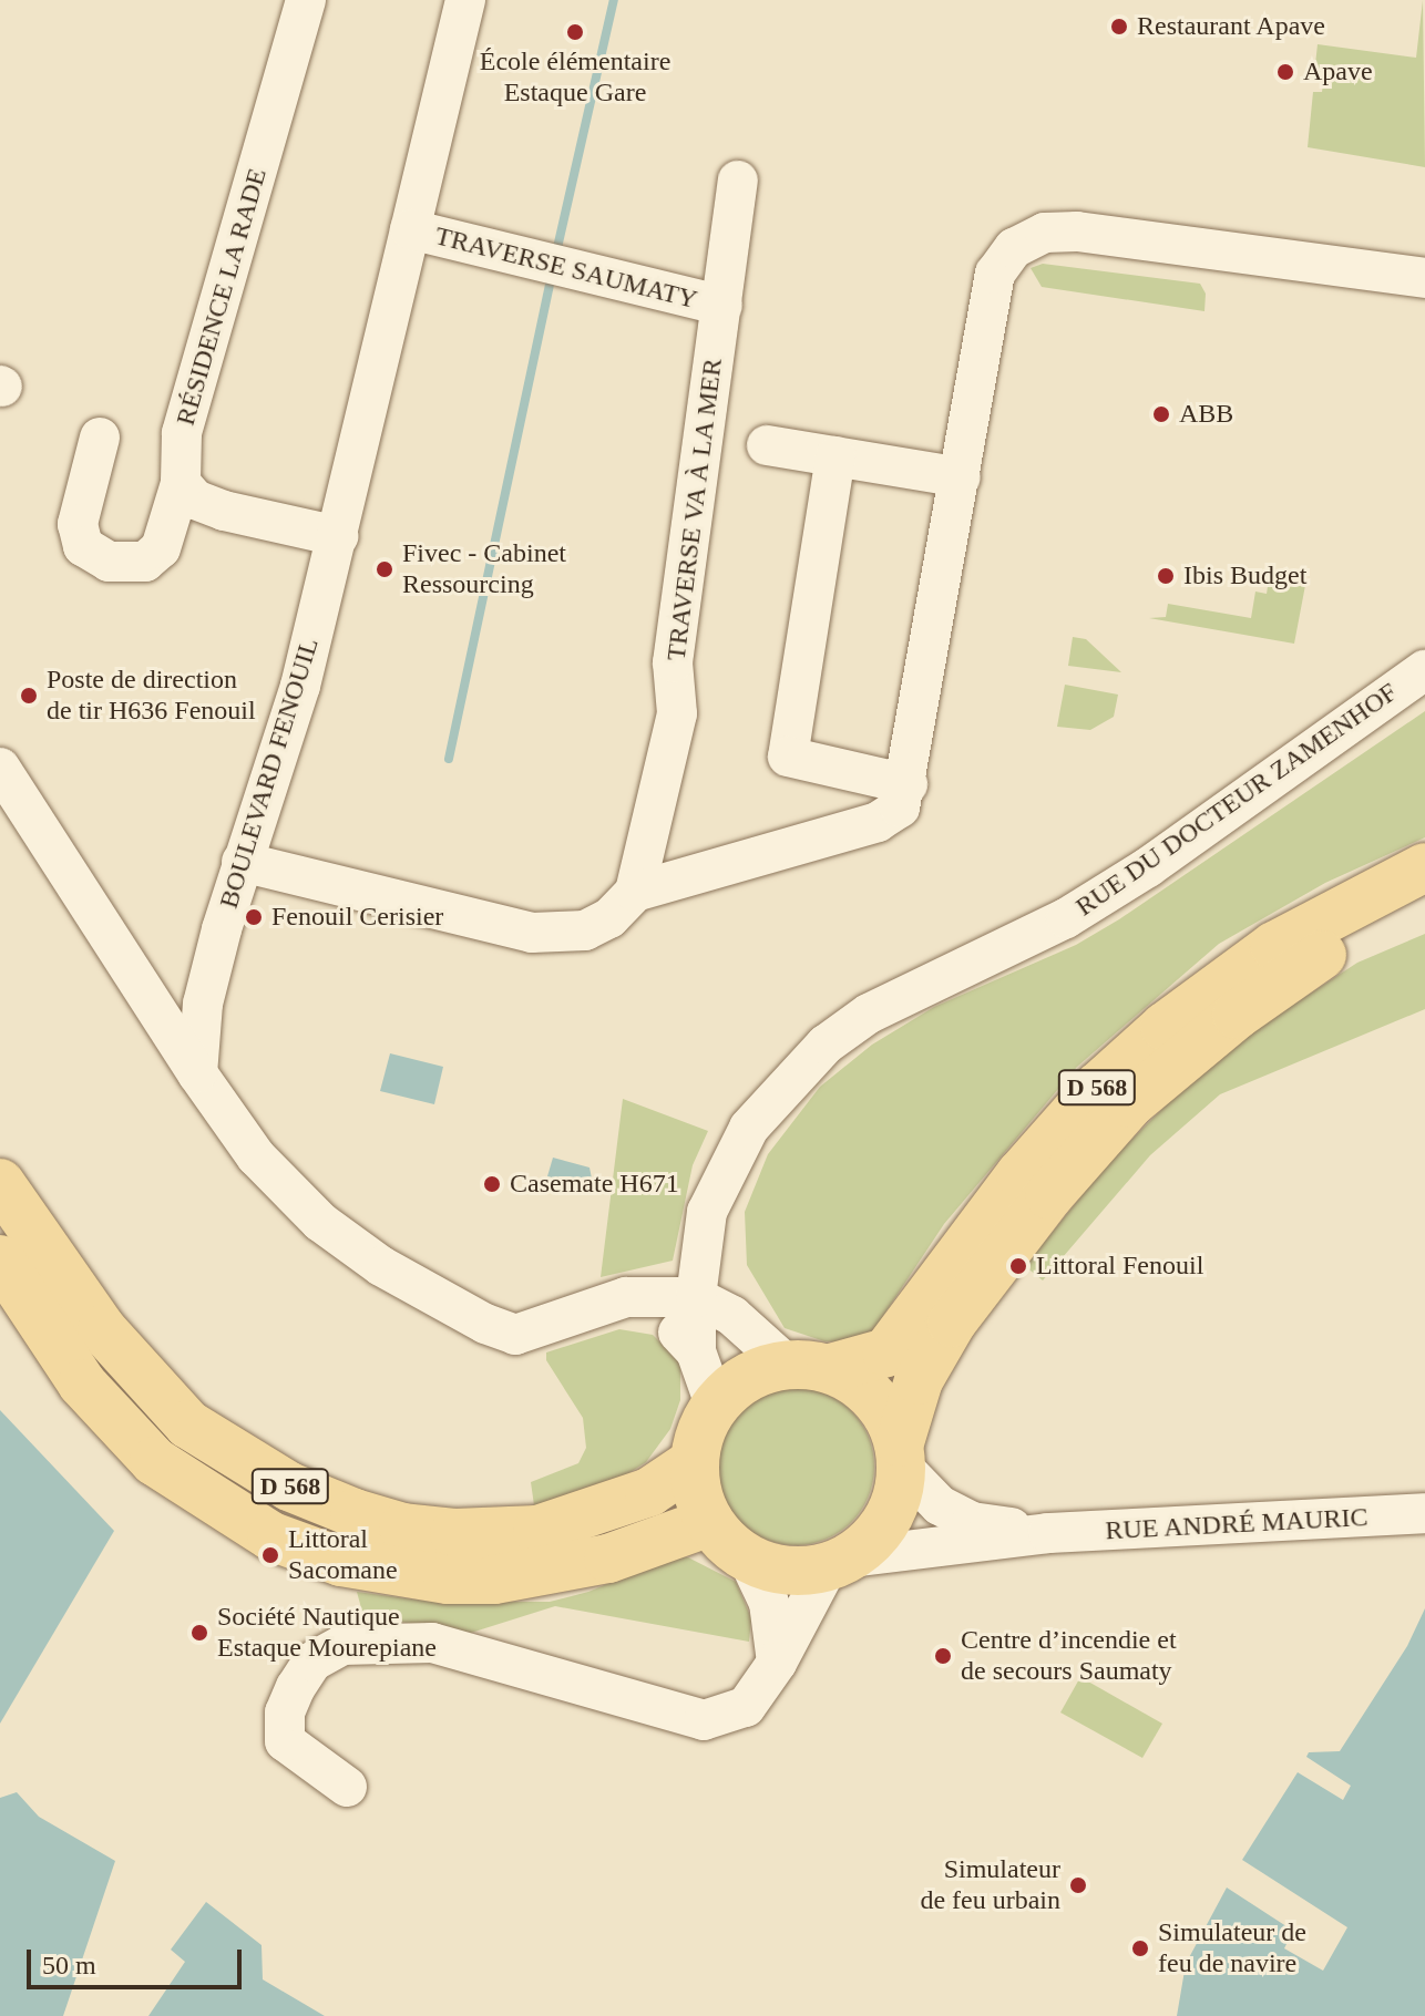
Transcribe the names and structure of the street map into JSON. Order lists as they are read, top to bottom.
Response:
{
  "streets": {
    "main road": ["D 568"],
    "street": [
      "TRAVERSE SAUMATY",
      "RÉSIDENCE LA RADE",
      "TRAVERSE VA À LA MER",
      "BOULEVARD FENOUIL",
      "RUE DU DOCTEUR ZAMENHOF",
      "RUE ANDRÉ MAURIC"
    ]
  },
  "crossings": [
    ["TRAVERSE SAUMATY", "TRAVERSE VA À LA MER"],
    ["TRAVERSE SAUMATY", "BOULEVARD FENOUIL"],
    ["D 568", "RUE ANDRÉ MAURIC"]
  ],
  "places": [
    "Restaurant Apave",
    "École élémentaire Estaque Gare",
    "Apave",
    "ABB",
    "Fivec - Cabinet Ressourcing",
    "Ibis Budget",
    "Poste de direction de tir H636 Fenouil",
    "Fenouil Cerisier",
    "Casemate H671",
    "Littoral Fenouil",
    "Littoral Sacomane",
    "Société Nautique Estaque Mourepiane",
    "Centre d’incendie et de secours Saumaty",
    "Simulateur de feu urbain",
    "Simulateur de feu de navire"
  ],
  "scale_bar": "50 m"
}
